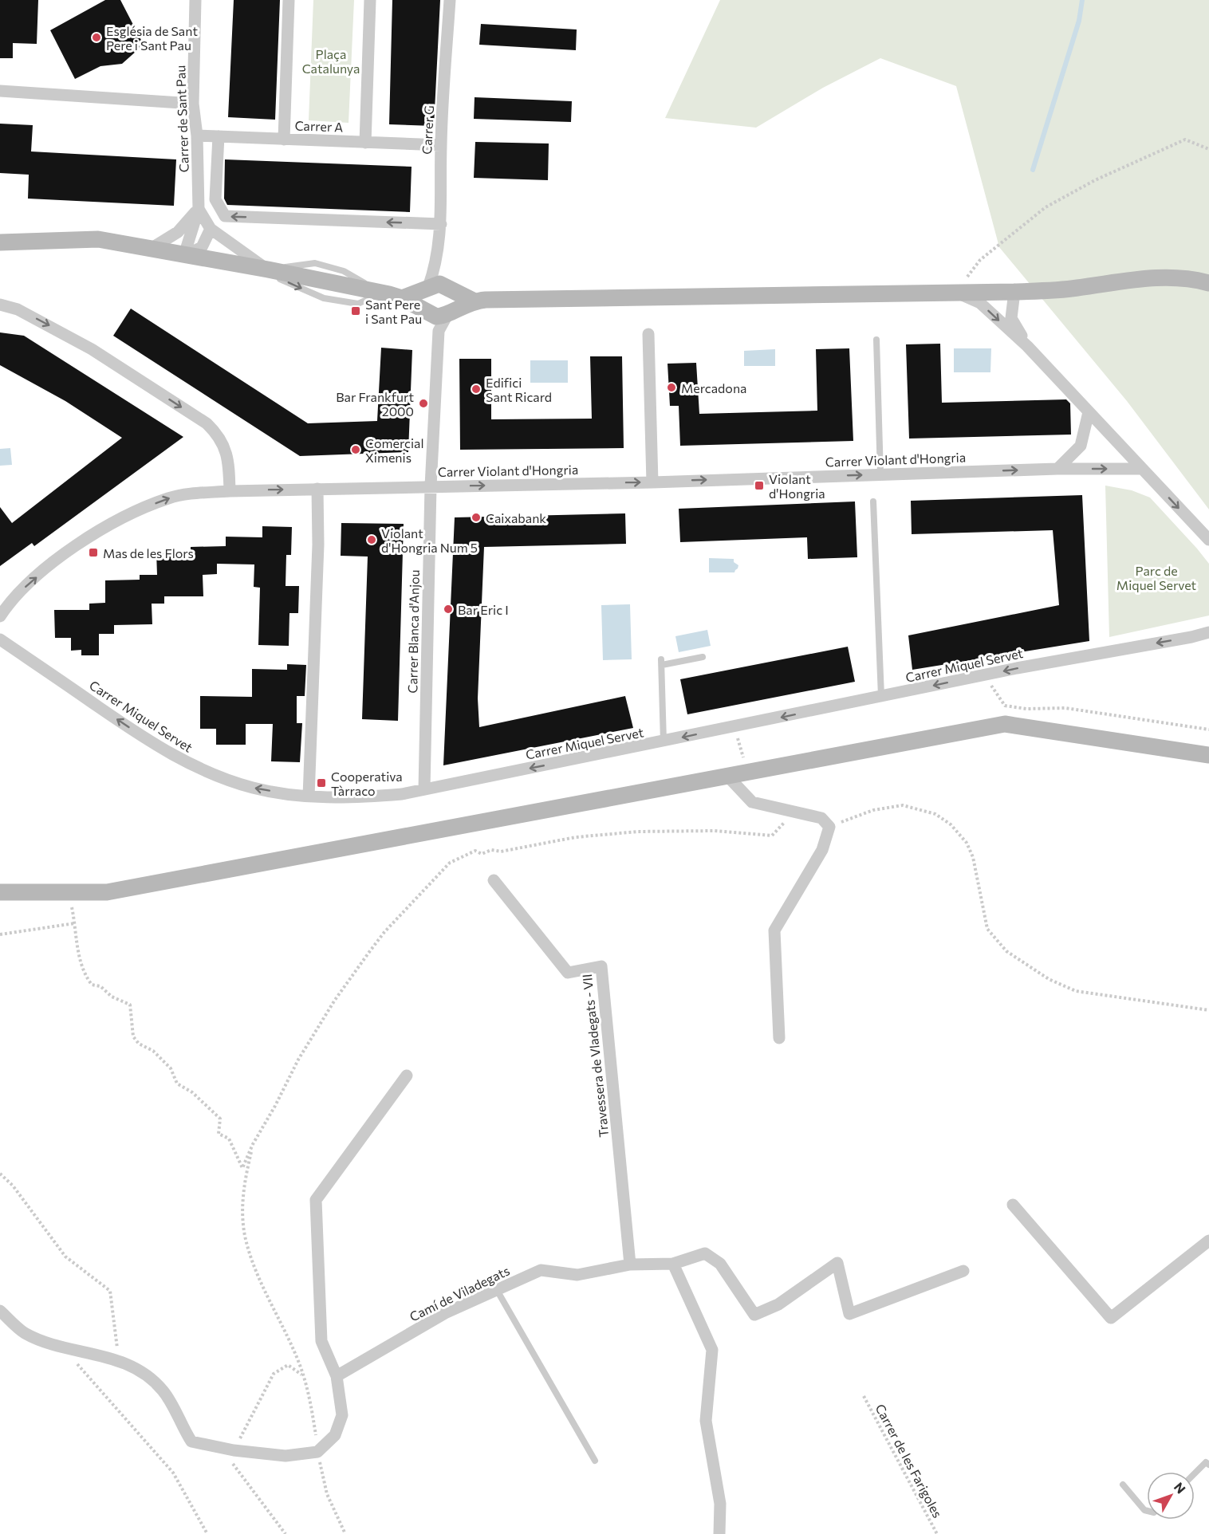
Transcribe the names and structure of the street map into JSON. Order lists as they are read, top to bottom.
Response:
{
  "streets": {
    "street": [
      "Carrer de Sant Pau",
      "Carrer A",
      "Carrer G",
      "Carrer Violant d'Hongria",
      "Carrer Blanca d'Anjou",
      "Carrer Miquel Servet",
      "Travessera de Vladegats - VII",
      "Camí de Viladegats"
    ],
    "path": ["Carrer de les Farigoles"]
  },
  "crossings": [
    ["Carrer de Sant Pau", "Carrer A"],
    ["Carrer A", "Carrer G"],
    ["Carrer G", "Carrer Blanca d'Anjou"],
    ["Carrer Violant d'Hongria", "Carrer Blanca d'Anjou"],
    ["Carrer Blanca d'Anjou", "Carrer Miquel Servet"],
    ["Travessera de Vladegats - VII", "Camí de Viladegats"]
  ],
  "one_way": ["Carrer Violant d'Hongria"],
  "parks": ["Plaça Catalunya", "Parc de Miquel Servet"],
  "places": {
    "other": [
      "Església de Sant Pere i Sant Pau",
      "Mercadona",
      "Edifici Sant Ricard",
      "Bar Frankfurt 2000",
      "Comercial Ximenis",
      "Caixabank",
      "Violant d'Hongria Num 5",
      "Bar Eric I"
    ],
    "transit": [
      "Sant Pere i Sant Pau",
      "Violant d'Hongria",
      "Mas de les Flors",
      "Cooperativa Tàrraco"
    ]
  },
  "north": "top right"
}
